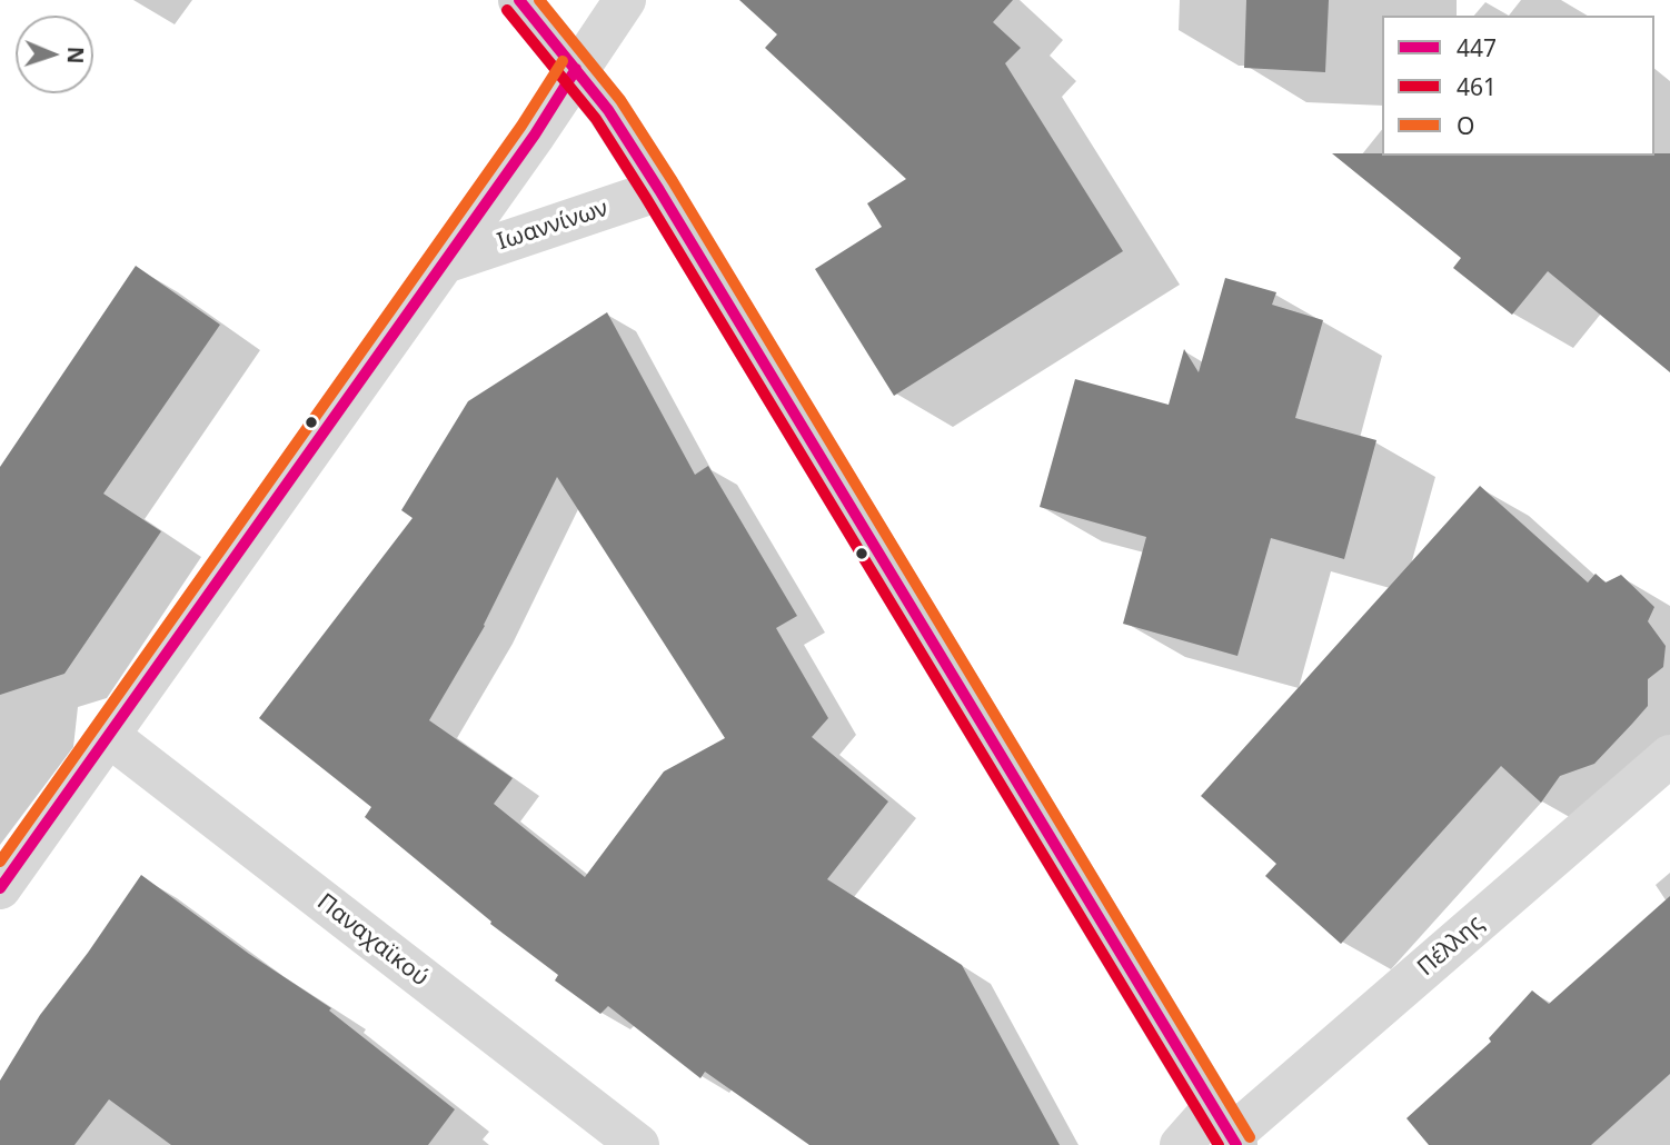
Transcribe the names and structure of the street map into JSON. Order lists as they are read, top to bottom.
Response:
{
  "streets": {
    "street": ["Ιωαννίνων", "Παναχαϊκού", "Πέλλης"]
  },
  "crossings": [
    ["Ιωαννίνων", "Παναχαϊκού"]
  ],
  "lines": ["transit line 447", "transit line Ο", "transit line 461"],
  "legend": ["447", "461", "Ο"],
  "north": "right"
}
